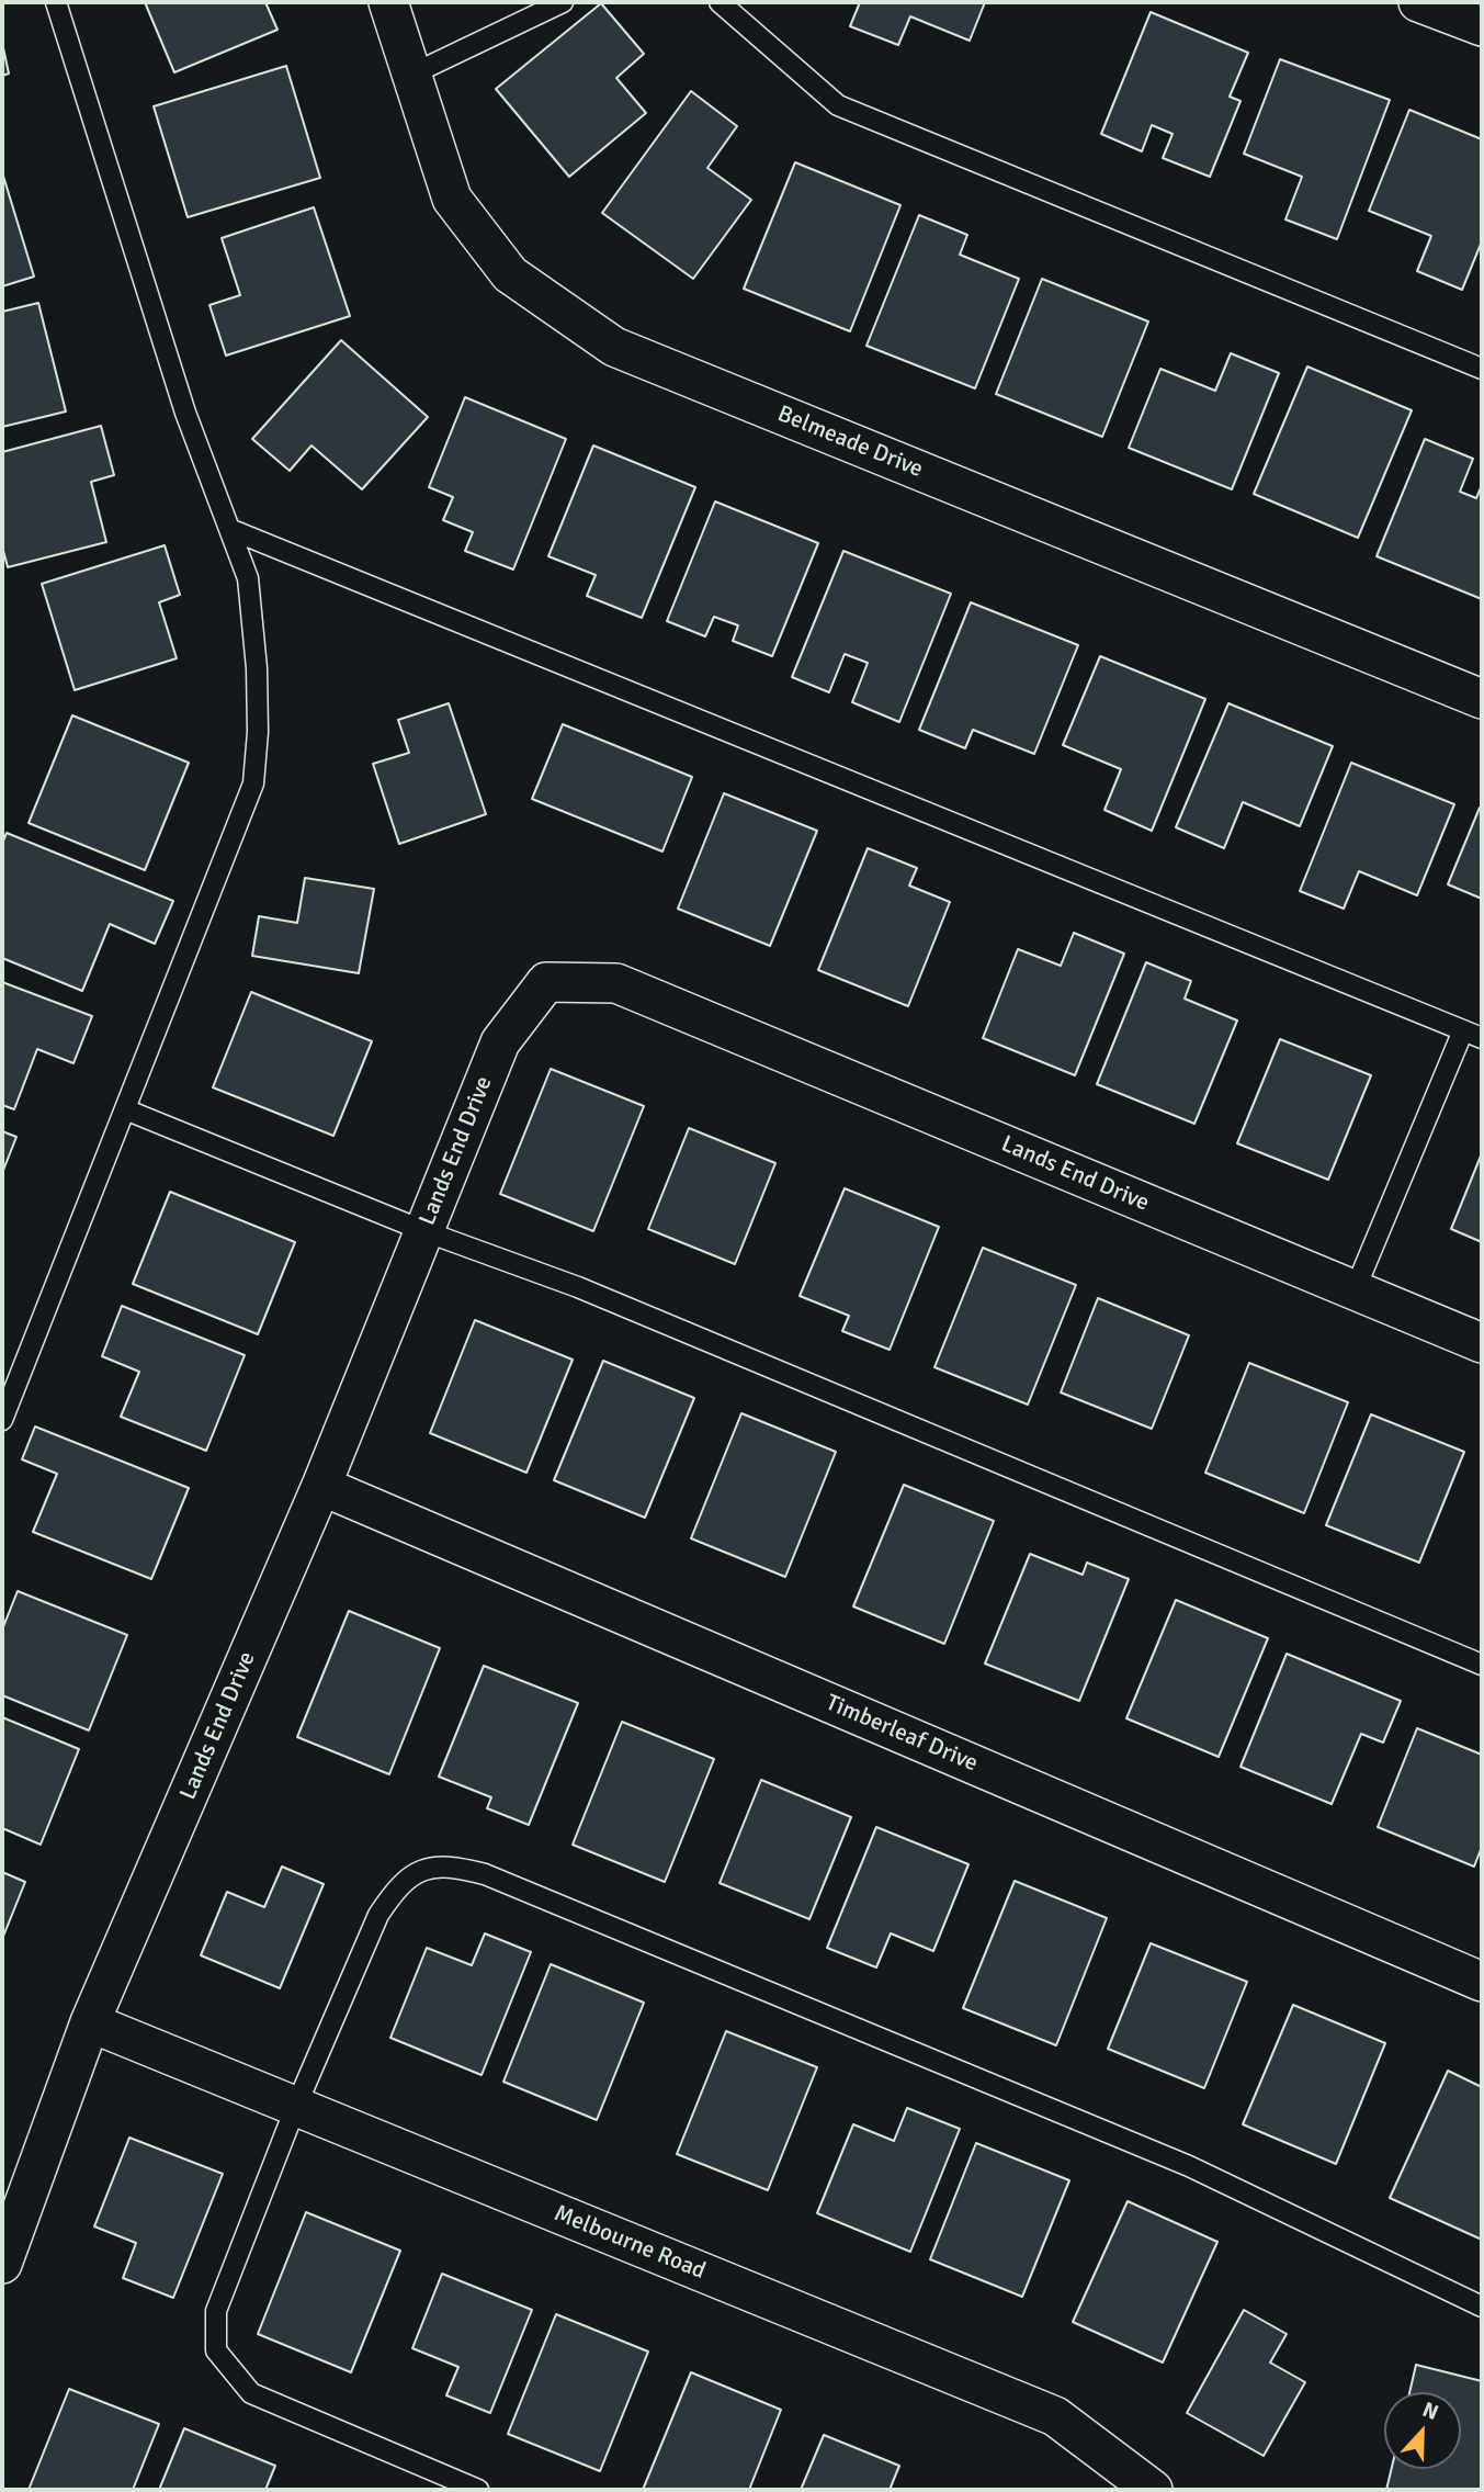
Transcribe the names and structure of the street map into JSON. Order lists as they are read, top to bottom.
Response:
{
  "streets": {
    "street": [
      "Belmeade Drive",
      "Lands End Drive",
      "Timberleaf Drive",
      "Melbourne Road"
    ]
  },
  "crossings": [
    ["Lands End Drive", "Timberleaf Drive"],
    ["Lands End Drive", "Melbourne Road"]
  ],
  "north": "top"
}
